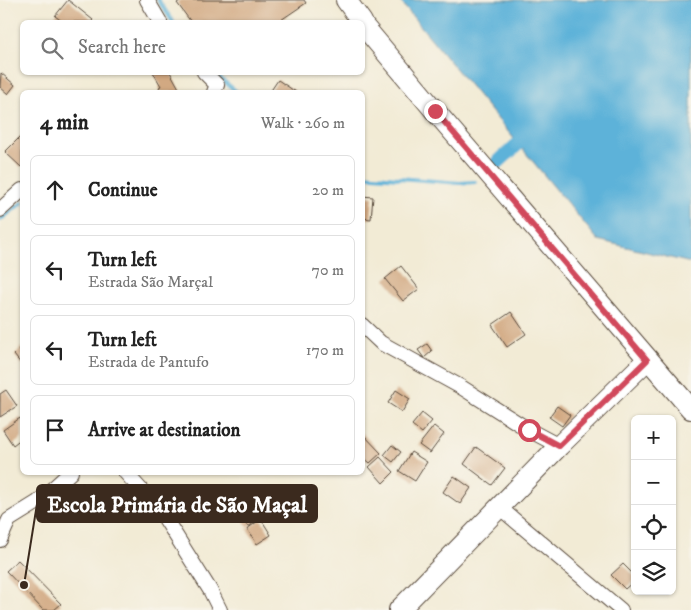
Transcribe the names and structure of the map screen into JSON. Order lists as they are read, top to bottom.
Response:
{
  "places": ["Escola Primária de São Maçal"],
  "page": {
    "search": "Search here",
    "heading": ["4 min", "Walk · 260 m"],
    "list": [
      ["Continue", "20 m"],
      ["Turn left", "Estrada São Marçal", "70 m"],
      ["Turn left", "Estrada de Pantufo", "170 m"],
      "Arrive at destination"
    ],
    "map_buttons": ["+", "−"]
  }
}
